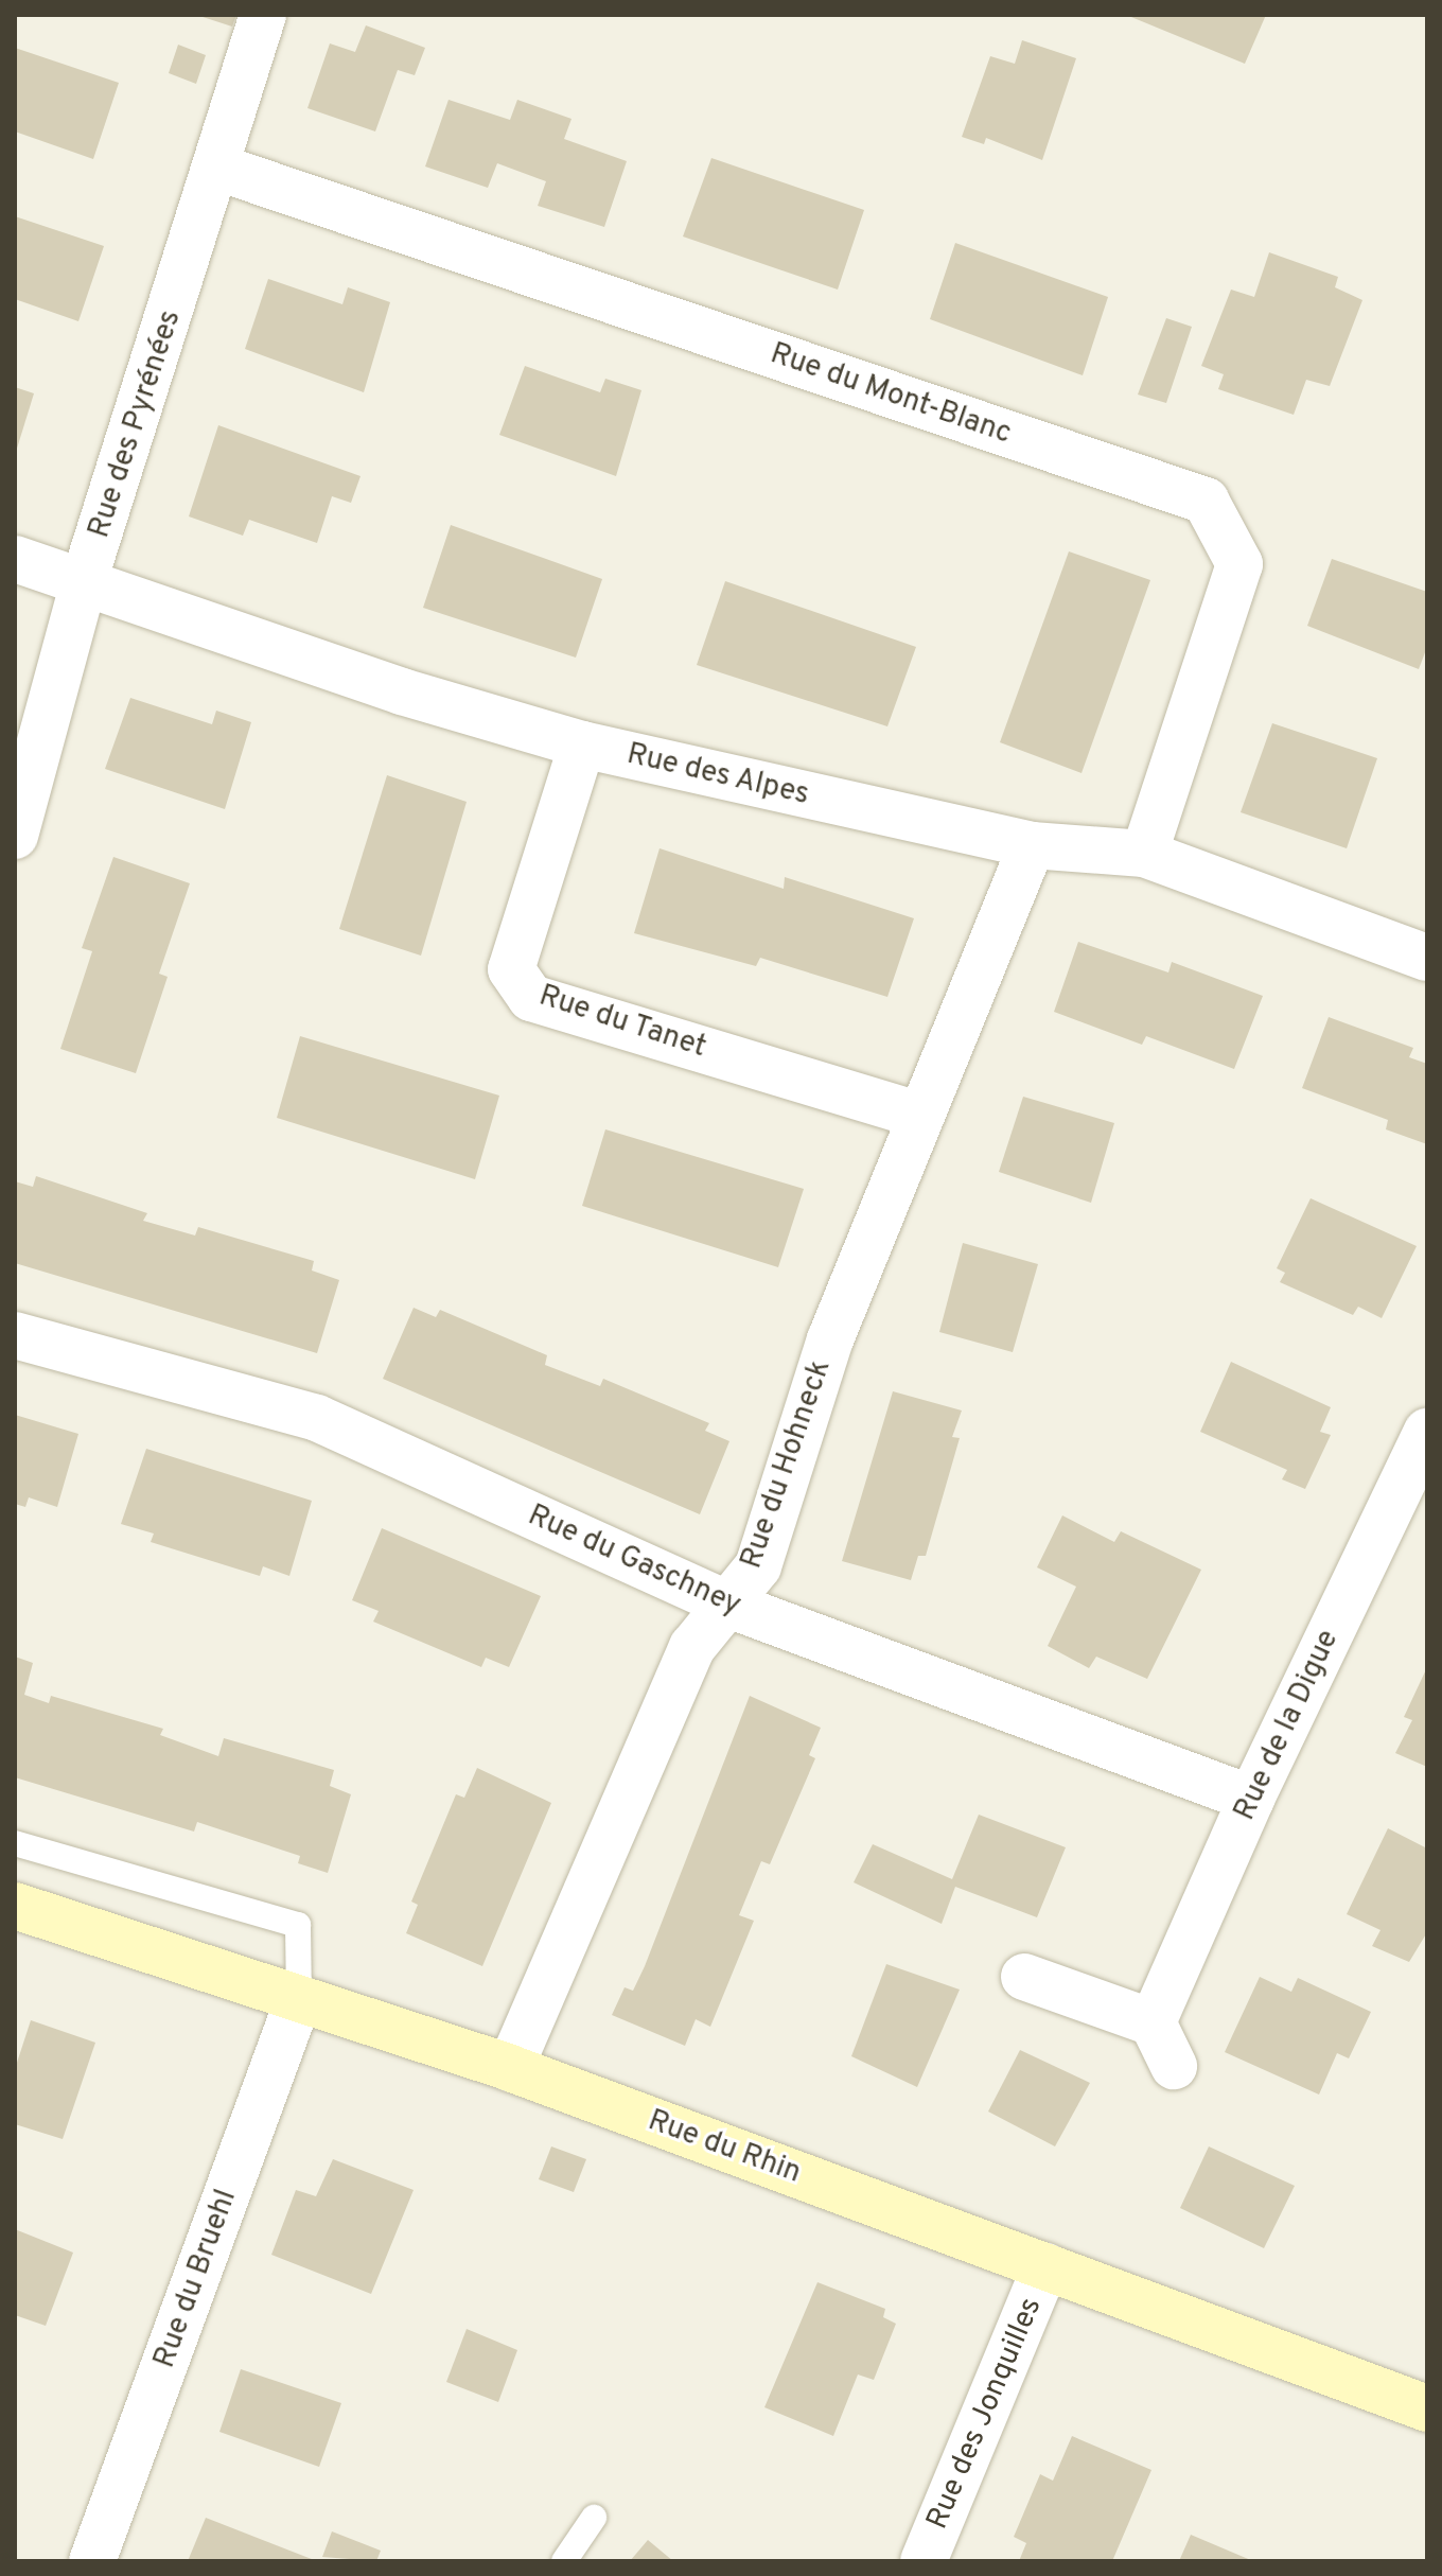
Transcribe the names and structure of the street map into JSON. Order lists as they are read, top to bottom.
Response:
{
  "streets": {
    "street": [
      "Rue du Mont-Blanc",
      "Rue des Pyrénées",
      "Rue des Alpes",
      "Rue du Tanet",
      "Rue du Hohneck",
      "Rue du Gaschney",
      "Rue de la Digue",
      "Rue du Rhin",
      "Rue du Bruehl",
      "Rue des Jonquilles"
    ]
  },
  "crossings": [
    ["Rue du Mont-Blanc", "Rue des Pyrénées"],
    ["Rue du Mont-Blanc", "Rue des Alpes"],
    ["Rue des Pyrénées", "Rue des Alpes"],
    ["Rue des Alpes", "Rue du Tanet"],
    ["Rue des Alpes", "Rue du Hohneck"],
    ["Rue du Tanet", "Rue du Hohneck"],
    ["Rue du Hohneck", "Rue du Gaschney"],
    ["Rue du Hohneck", "Rue du Rhin"],
    ["Rue du Gaschney", "Rue de la Digue"],
    ["Rue du Rhin", "Rue du Bruehl"],
    ["Rue du Rhin", "Rue des Jonquilles"]
  ]
}
